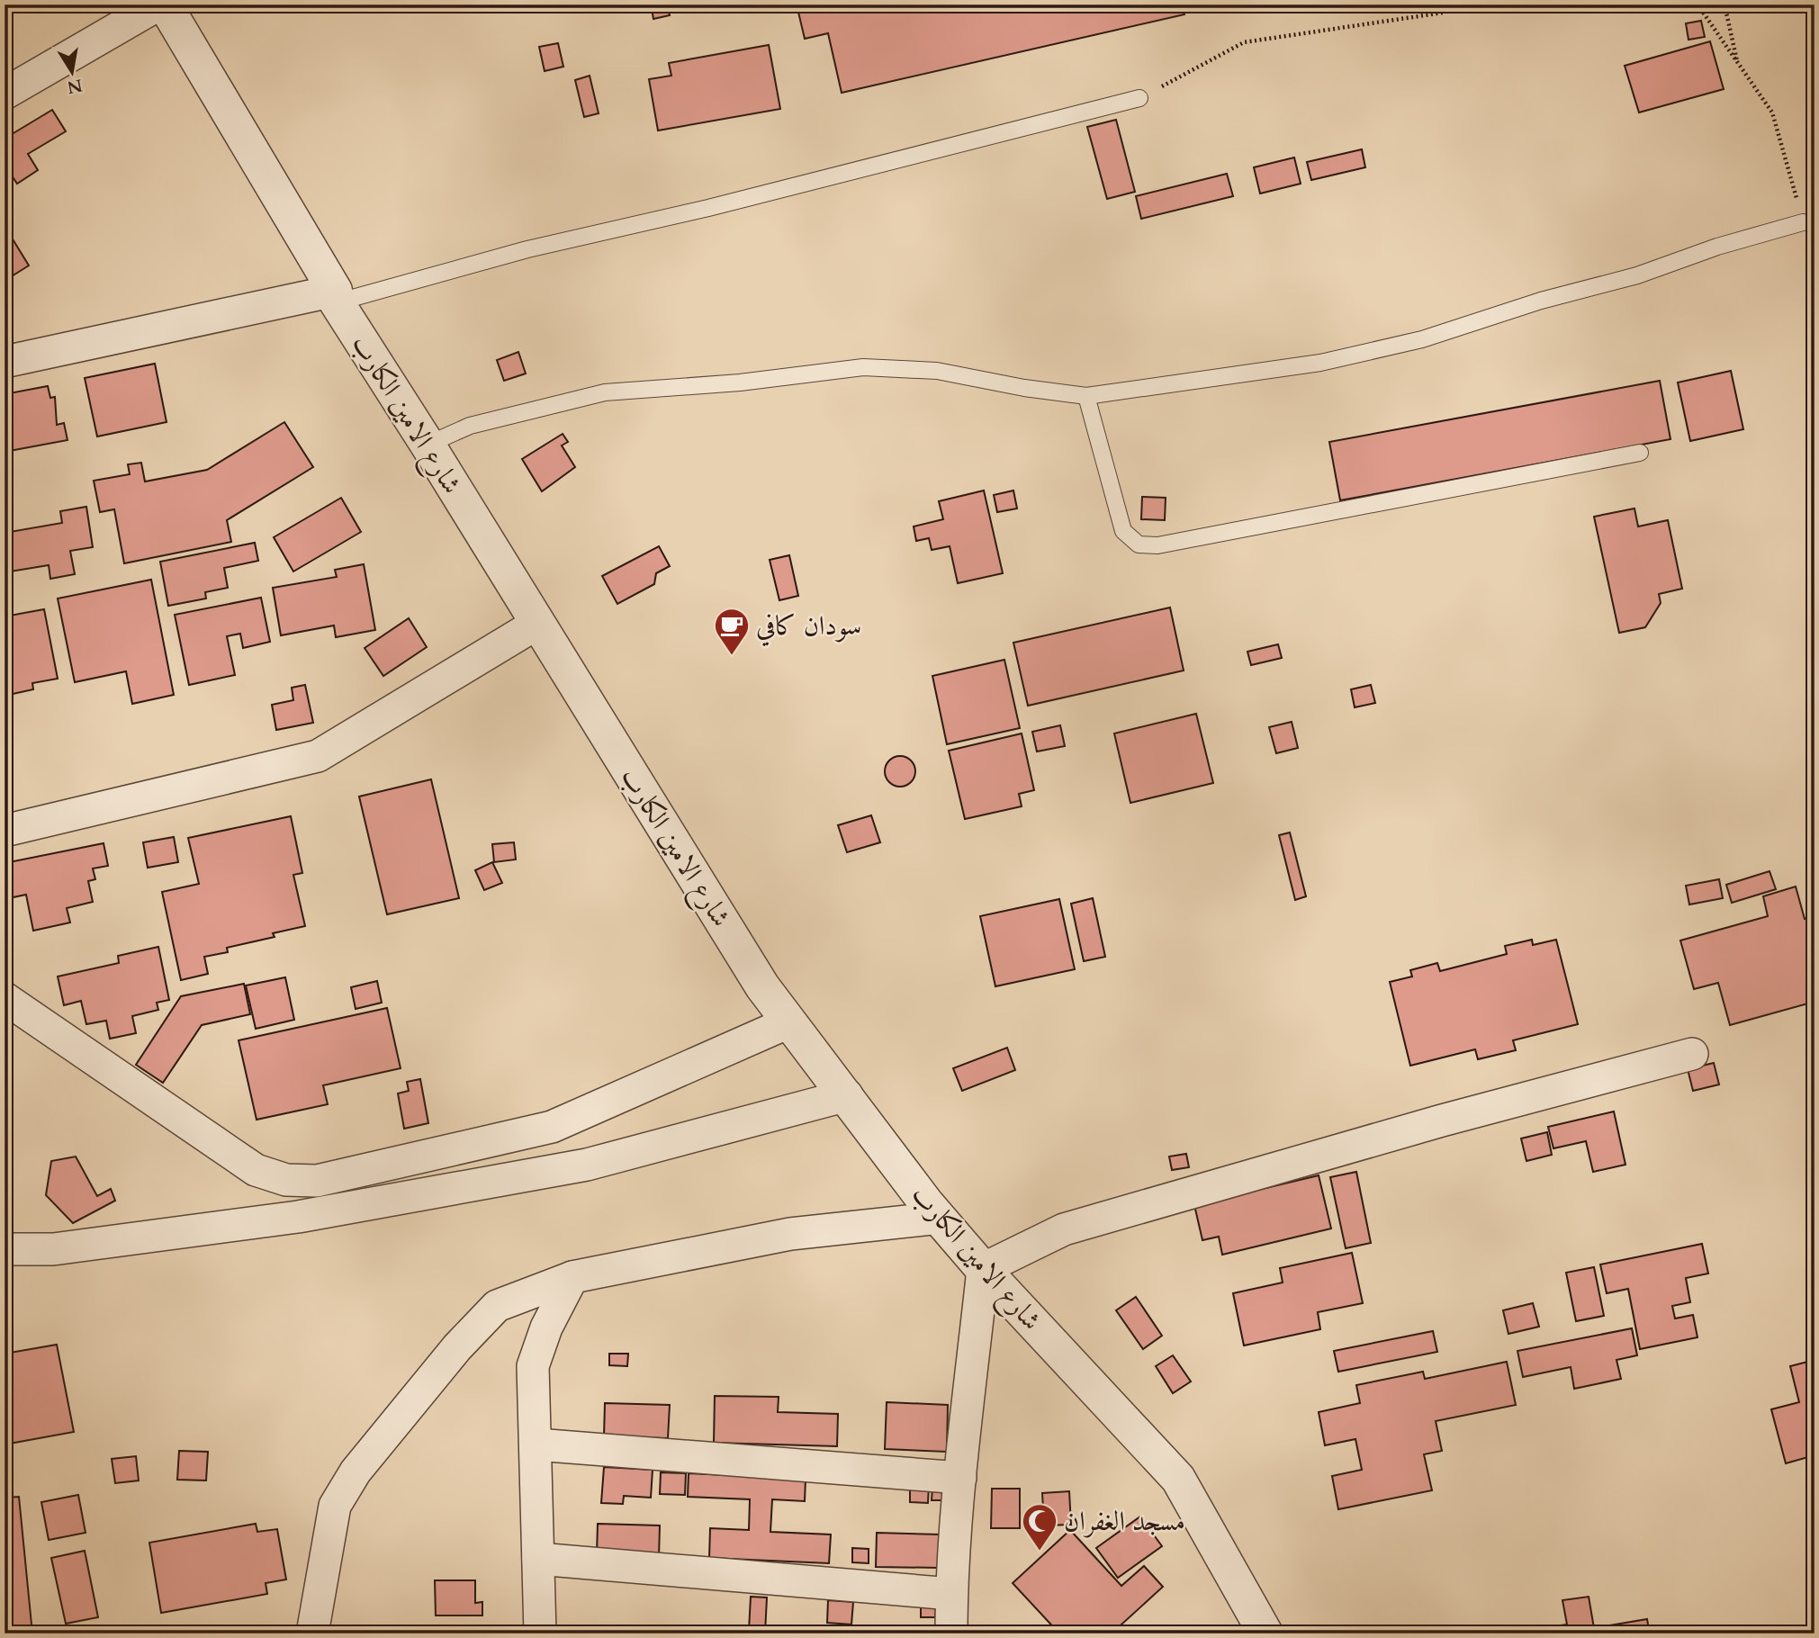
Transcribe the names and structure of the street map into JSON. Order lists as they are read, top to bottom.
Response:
{
  "streets": {
    "street": ["شارع الامين الكارب"]
  },
  "places": {
    "cafe": ["سودان كافي"],
    "mosque": ["مسجد الغفران"]
  },
  "north": "bottom"
}
